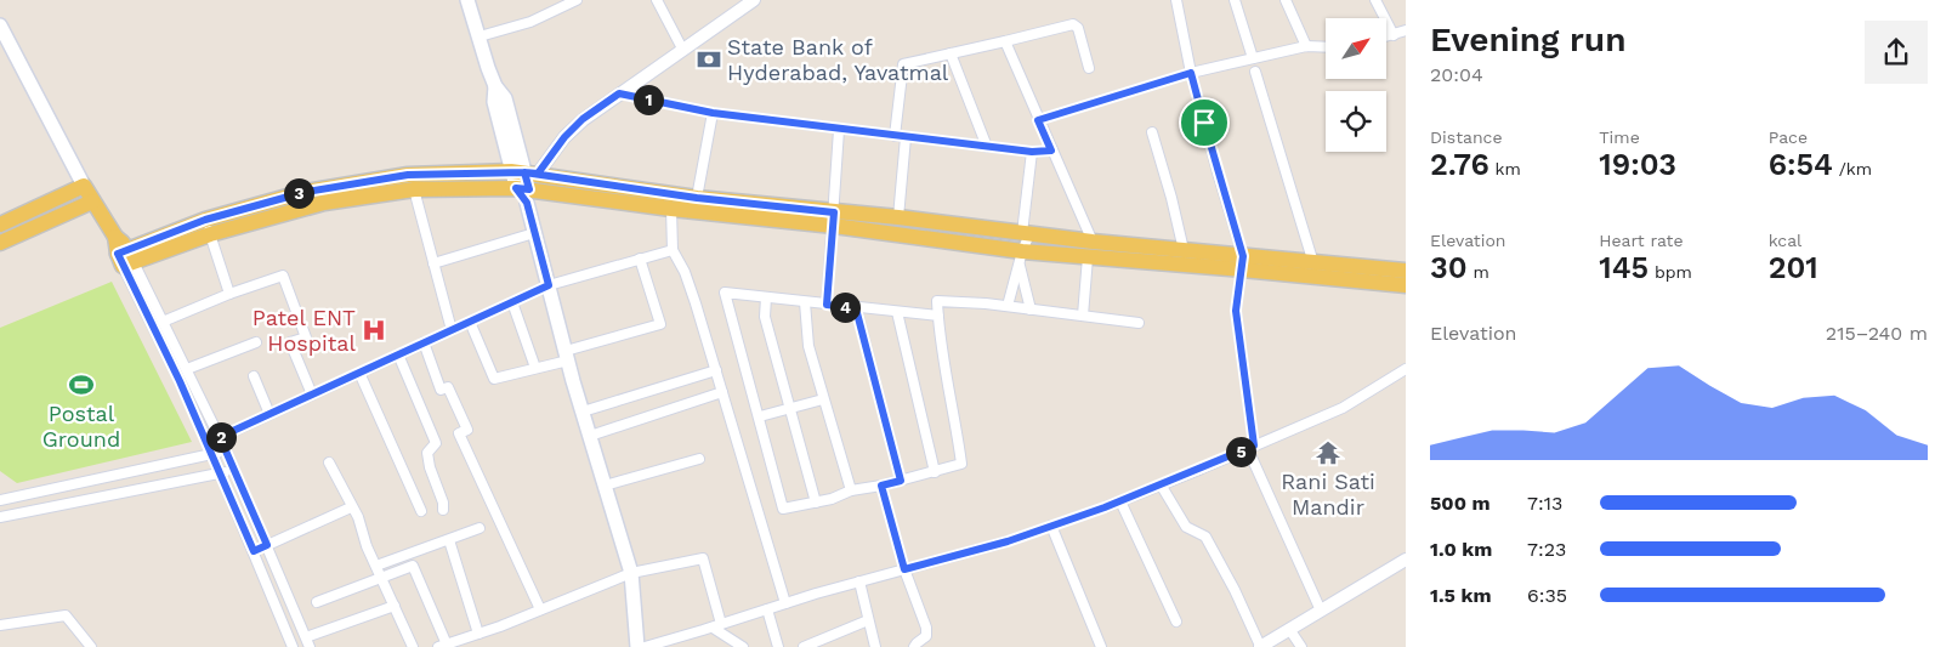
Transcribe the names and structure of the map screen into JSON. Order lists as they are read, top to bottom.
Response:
{
  "places": {
    "bank": ["State Bank of Hyderabad, Yavatmal"],
    "hospital": ["Patel ENT Hospital"],
    "sports": ["Postal Ground"],
    "temple": ["Rani Sati Mandir"]
  },
  "north": "top right",
  "page": {
    "heading": ["Evening run", "20:04"],
    "pins": [
      "1",
      "3",
      "4",
      "2",
      "5"
    ],
    "stats": [
      ["Distance", "2.76 km"],
      ["Time", "19:03"],
      ["Pace", "6:54 /km"],
      ["Elevation", "30 m"],
      ["Heart rate", "145 bpm"],
      ["kcal", "201"]
    ],
    "chart": ["Elevation", "215–240 m"],
    "list": [
      {
        "name": "500 m",
        "note": "7:13"
      },
      {
        "name": "1.0 km",
        "note": "7:23"
      },
      {
        "name": "1.5 km",
        "note": "6:35"
      }
    ]
  }
}
